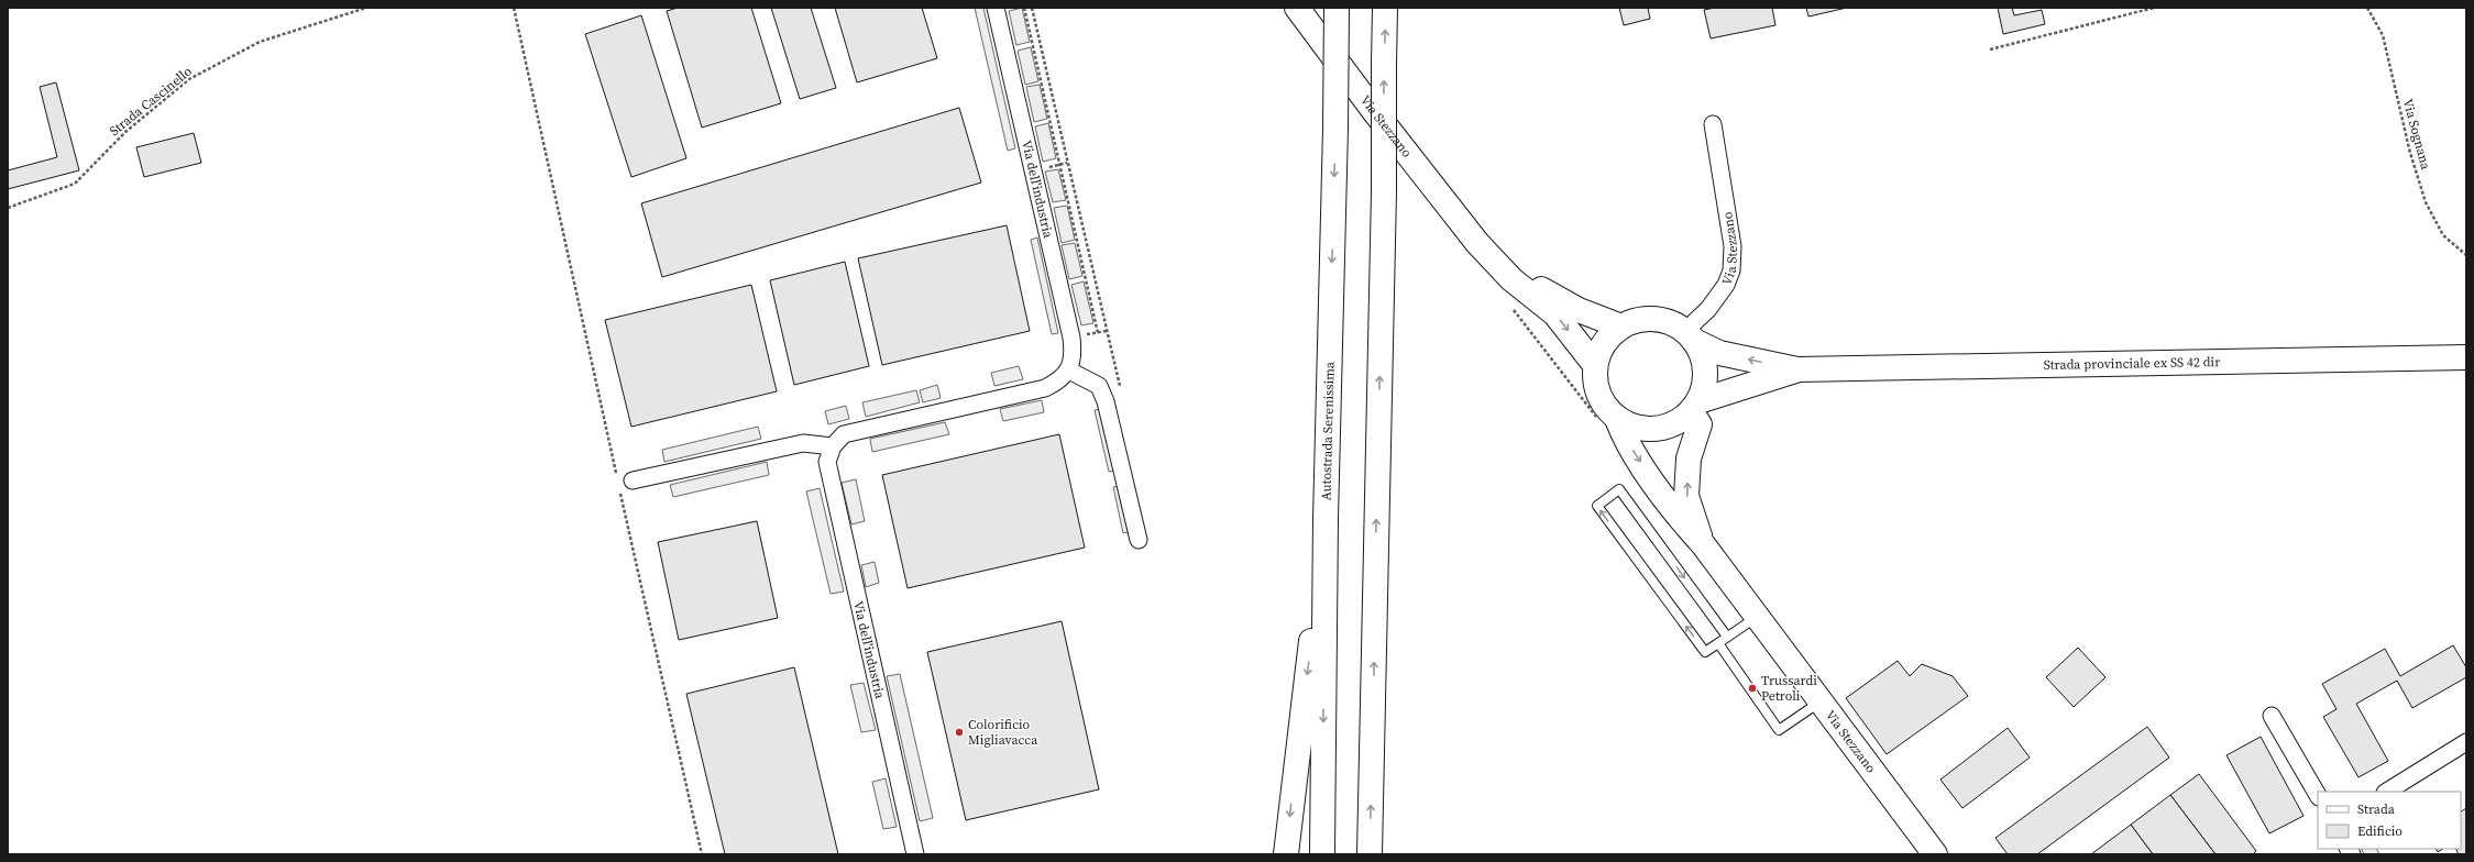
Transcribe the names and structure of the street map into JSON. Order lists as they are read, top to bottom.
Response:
{
  "streets": {
    "main road": ["Via Stezzano", "Strada provinciale ex SS 42 dir", "Autostrada Serenissima"],
    "street": ["Via dell'industria"],
    "path": ["Strada Cascinello", "Via Sognana"]
  },
  "crossings": [
    ["Via Stezzano", "Strada provinciale ex SS 42 dir"]
  ],
  "places": ["Trussardi Petroli", "Colorificio Migliavacca"],
  "legend": ["Strada", "Edificio"]
}
